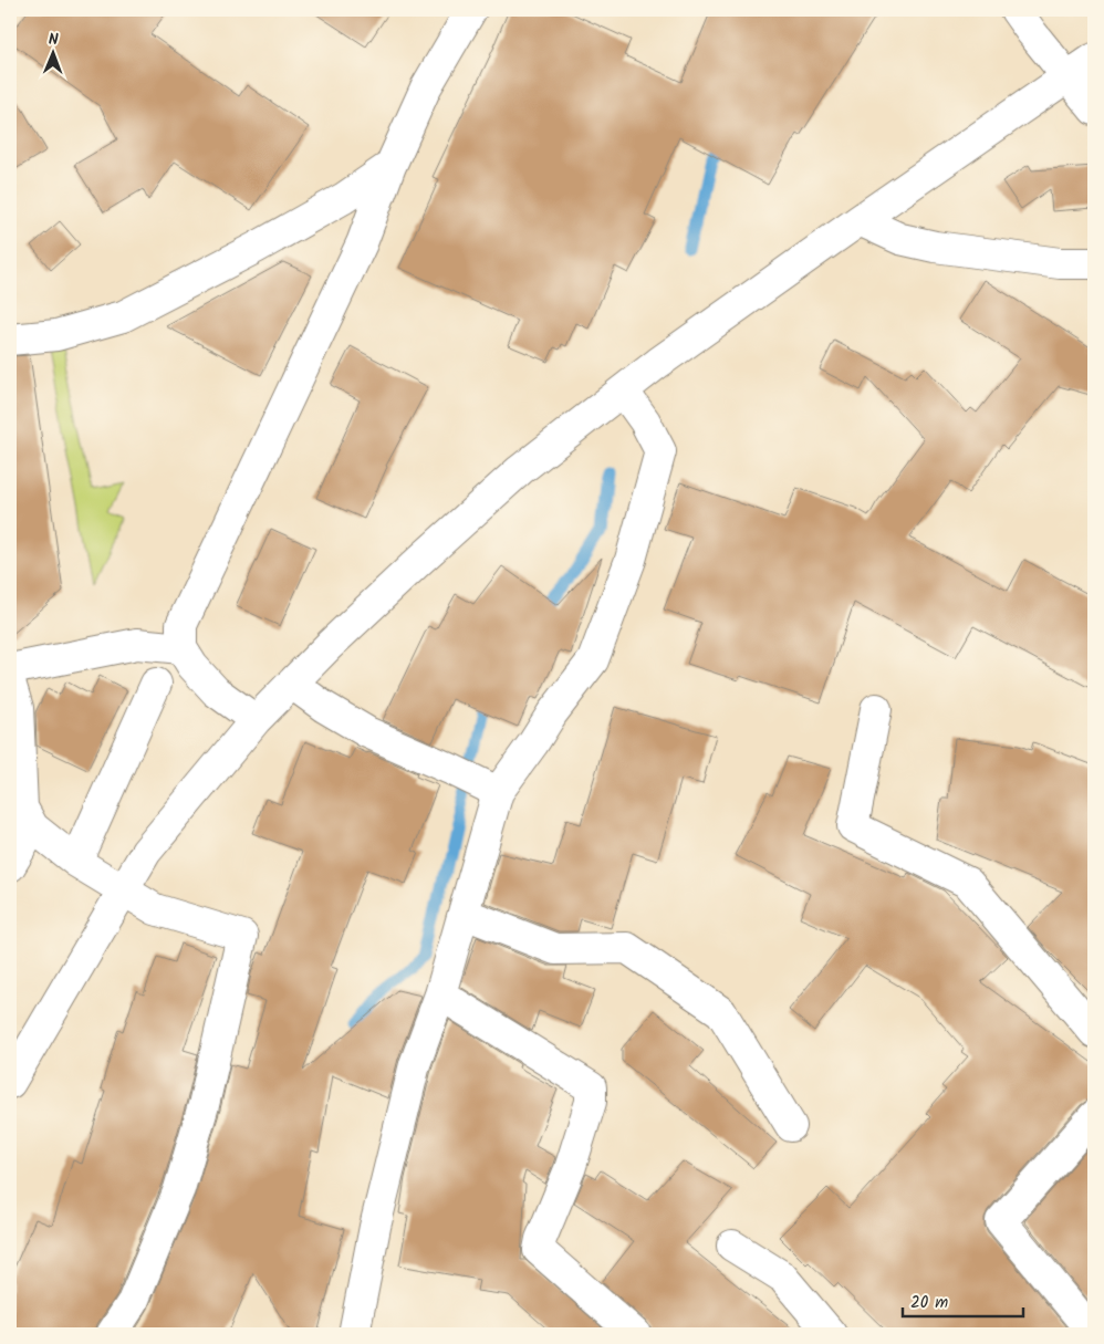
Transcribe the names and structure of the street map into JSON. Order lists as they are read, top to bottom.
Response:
{
  "scale_bar": "20 m",
  "north": "top"
}
